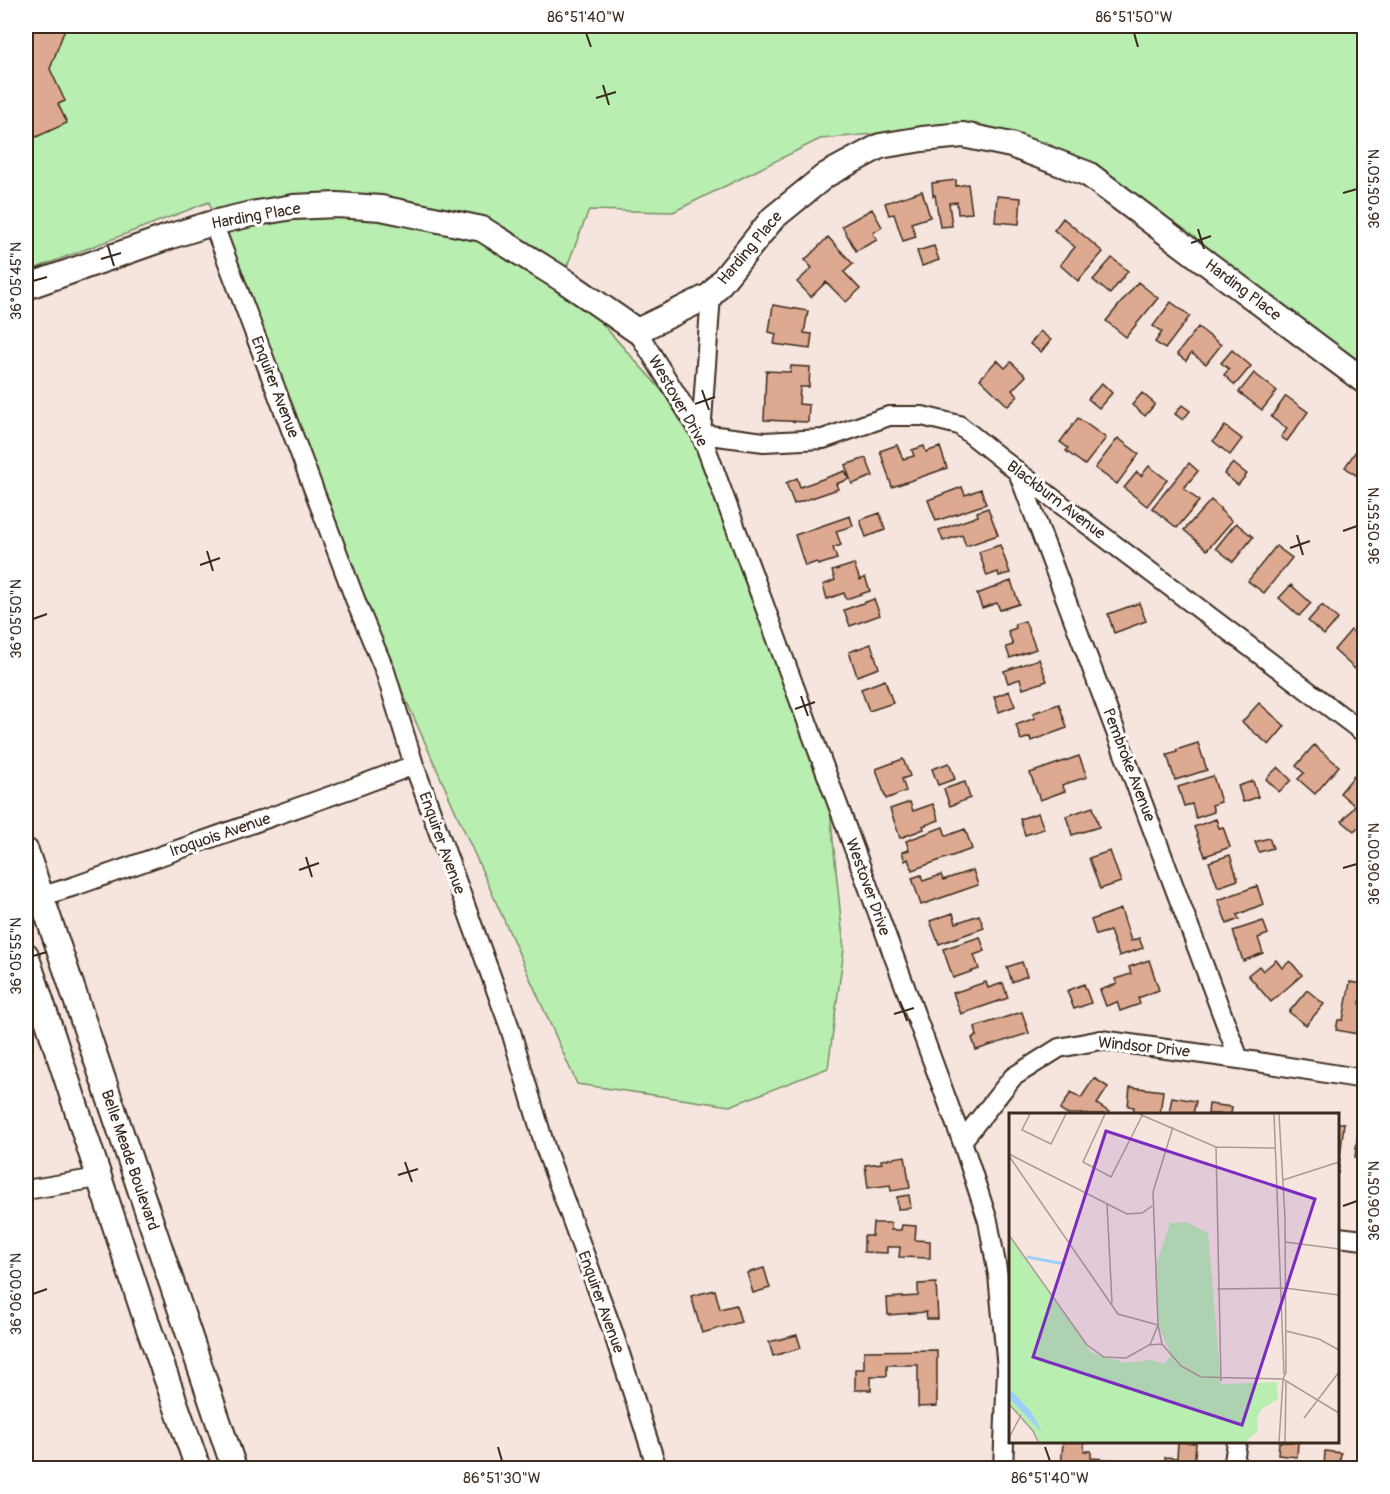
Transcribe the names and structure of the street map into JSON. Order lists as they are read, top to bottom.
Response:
{
  "streets": {
    "main road": ["Harding Place", "Belle Meade Boulevard"],
    "street": [
      "Enquirer Avenue",
      "Westover Drive",
      "Blackburn Avenue",
      "Pembroke Avenue",
      "Iroquois Avenue",
      "Windsor Drive"
    ]
  },
  "crossings": [
    ["Harding Place", "Enquirer Avenue"],
    ["Harding Place", "Westover Drive"],
    ["Enquirer Avenue", "Iroquois Avenue"],
    ["Westover Drive", "Blackburn Avenue"],
    ["Westover Drive", "Windsor Drive"],
    ["Blackburn Avenue", "Pembroke Avenue"],
    ["Pembroke Avenue", "Windsor Drive"],
    ["Iroquois Avenue", "Belle Meade Boulevard"]
  ],
  "coordinates": [
    "86°51'40\"W",
    "86°51'50\"W",
    "36°05'50\"N",
    "36°05'45\"N",
    "36°05'55\"N",
    "36°06'00\"N",
    "36°06'05\"N",
    "86°51'30\"W"
  ]
}
